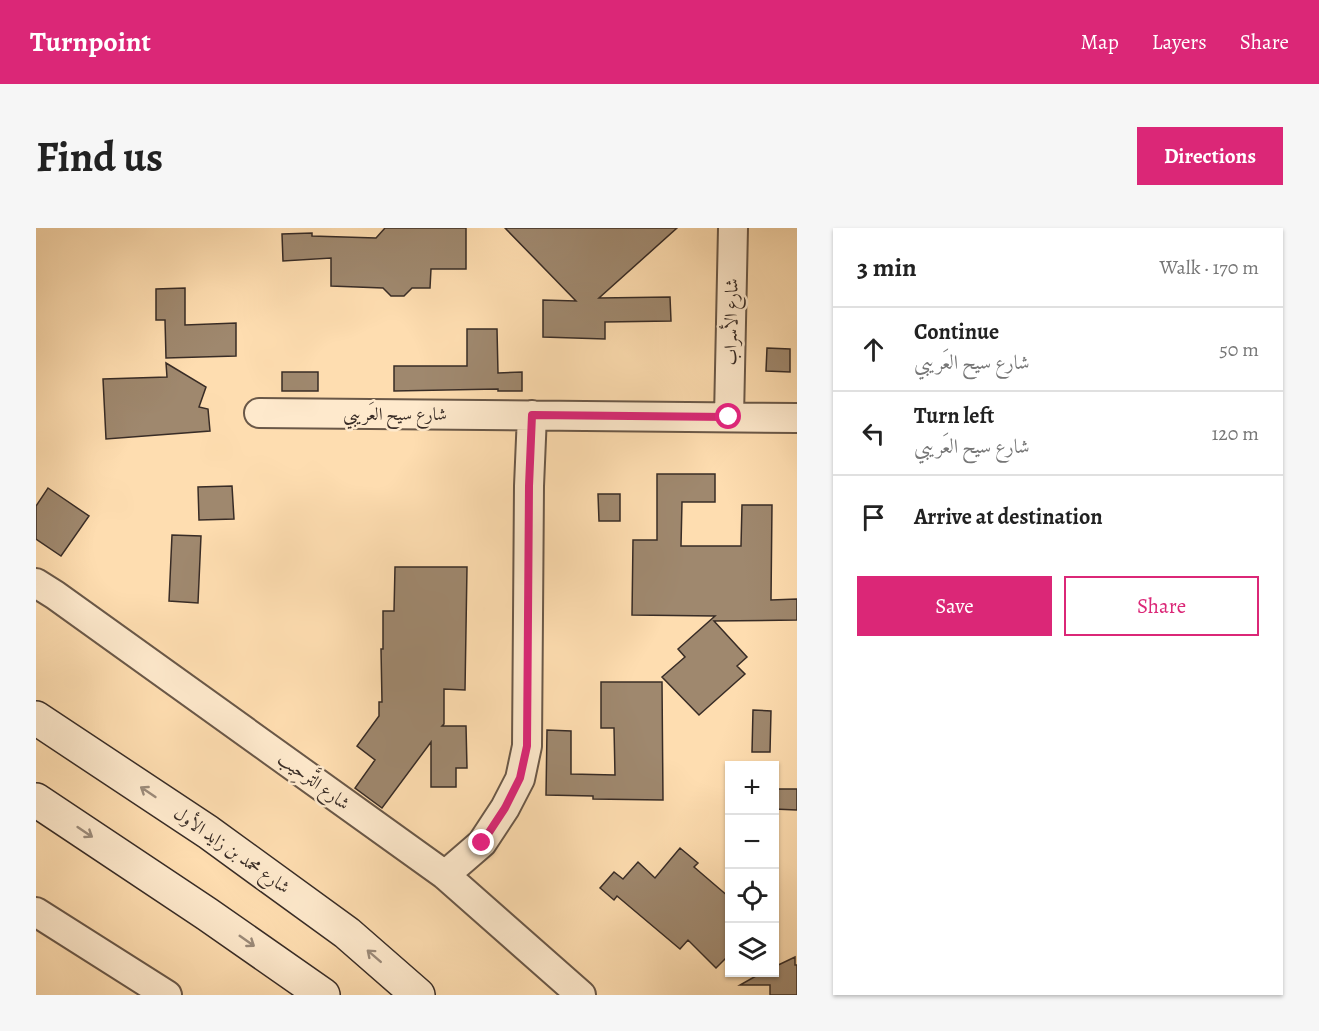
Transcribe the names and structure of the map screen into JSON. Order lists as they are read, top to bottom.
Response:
{
  "streets": {
    "main road": ["شارع محمد بن زايد الأول"],
    "street": ["شارع الأسراب", "شارع سيح العَريبي", "شارع التَّرحِيب"]
  },
  "crossings": [
    ["شارع الأسراب", "شارع سيح العَريبي"]
  ],
  "page": {
    "header": "Turnpoint",
    "nav": ["Map", "Layers", "Share"],
    "buttons": [
      "Directions",
      ["Save", "Share"]
    ],
    "title": "Find us",
    "heading": ["3 min", "Walk · 170 m"],
    "list": [
      ["Continue", "شارع سيح العَريبي", "50 m"],
      ["Turn left", "شارع سيح العَريبي", "120 m"],
      "Arrive at destination"
    ],
    "map_buttons": ["+", "−"]
  }
}
